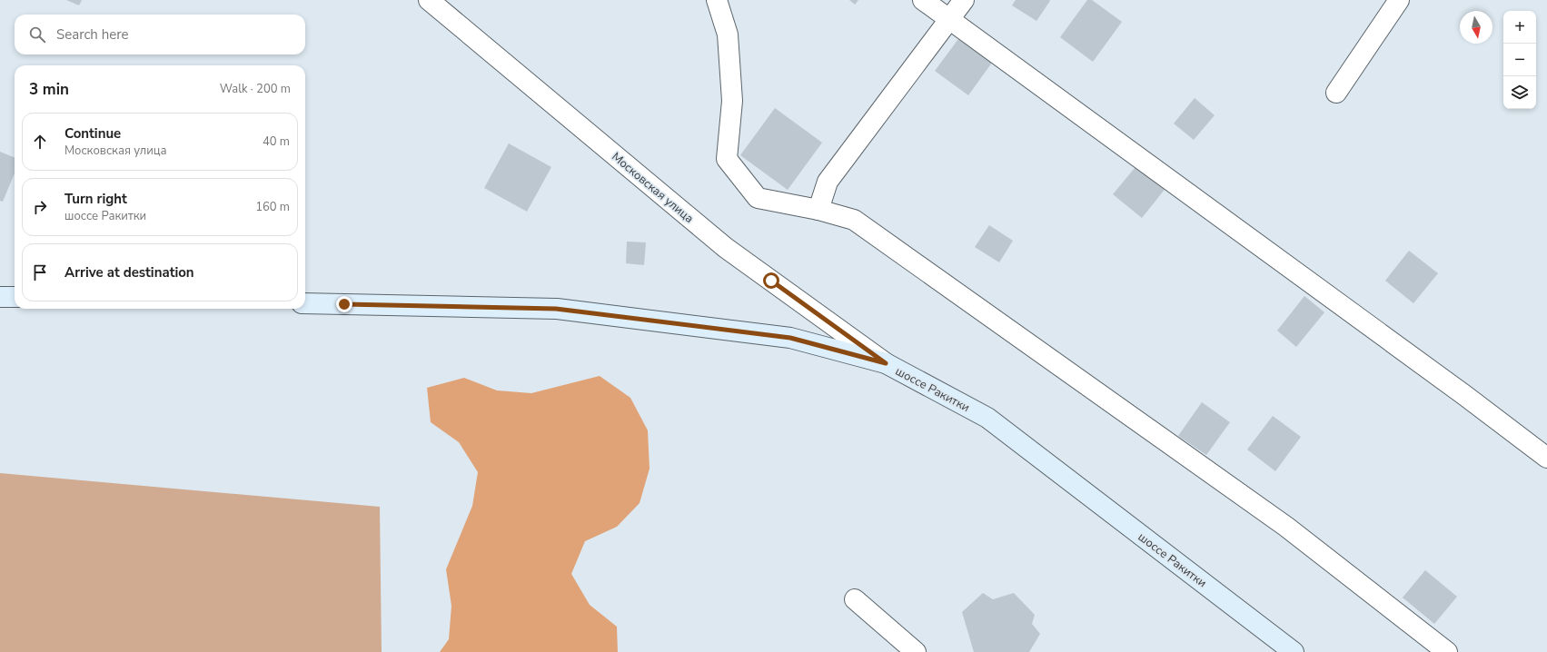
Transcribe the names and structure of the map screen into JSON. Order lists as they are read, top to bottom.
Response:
{
  "streets": {
    "main road": ["шоссе Ракитки"],
    "street": ["Московская улица"]
  },
  "crossings": [
    ["Московская улица", "шоссе Ракитки"]
  ],
  "north": "bottom",
  "page": {
    "map_buttons": ["+", "−"],
    "search": "Search here",
    "heading": ["3 min", "Walk · 200 m"],
    "list": [
      ["Continue", "Московская улица", "40 m"],
      ["Turn right", "шоссе Ракитки", "160 m"],
      "Arrive at destination"
    ]
  }
}
